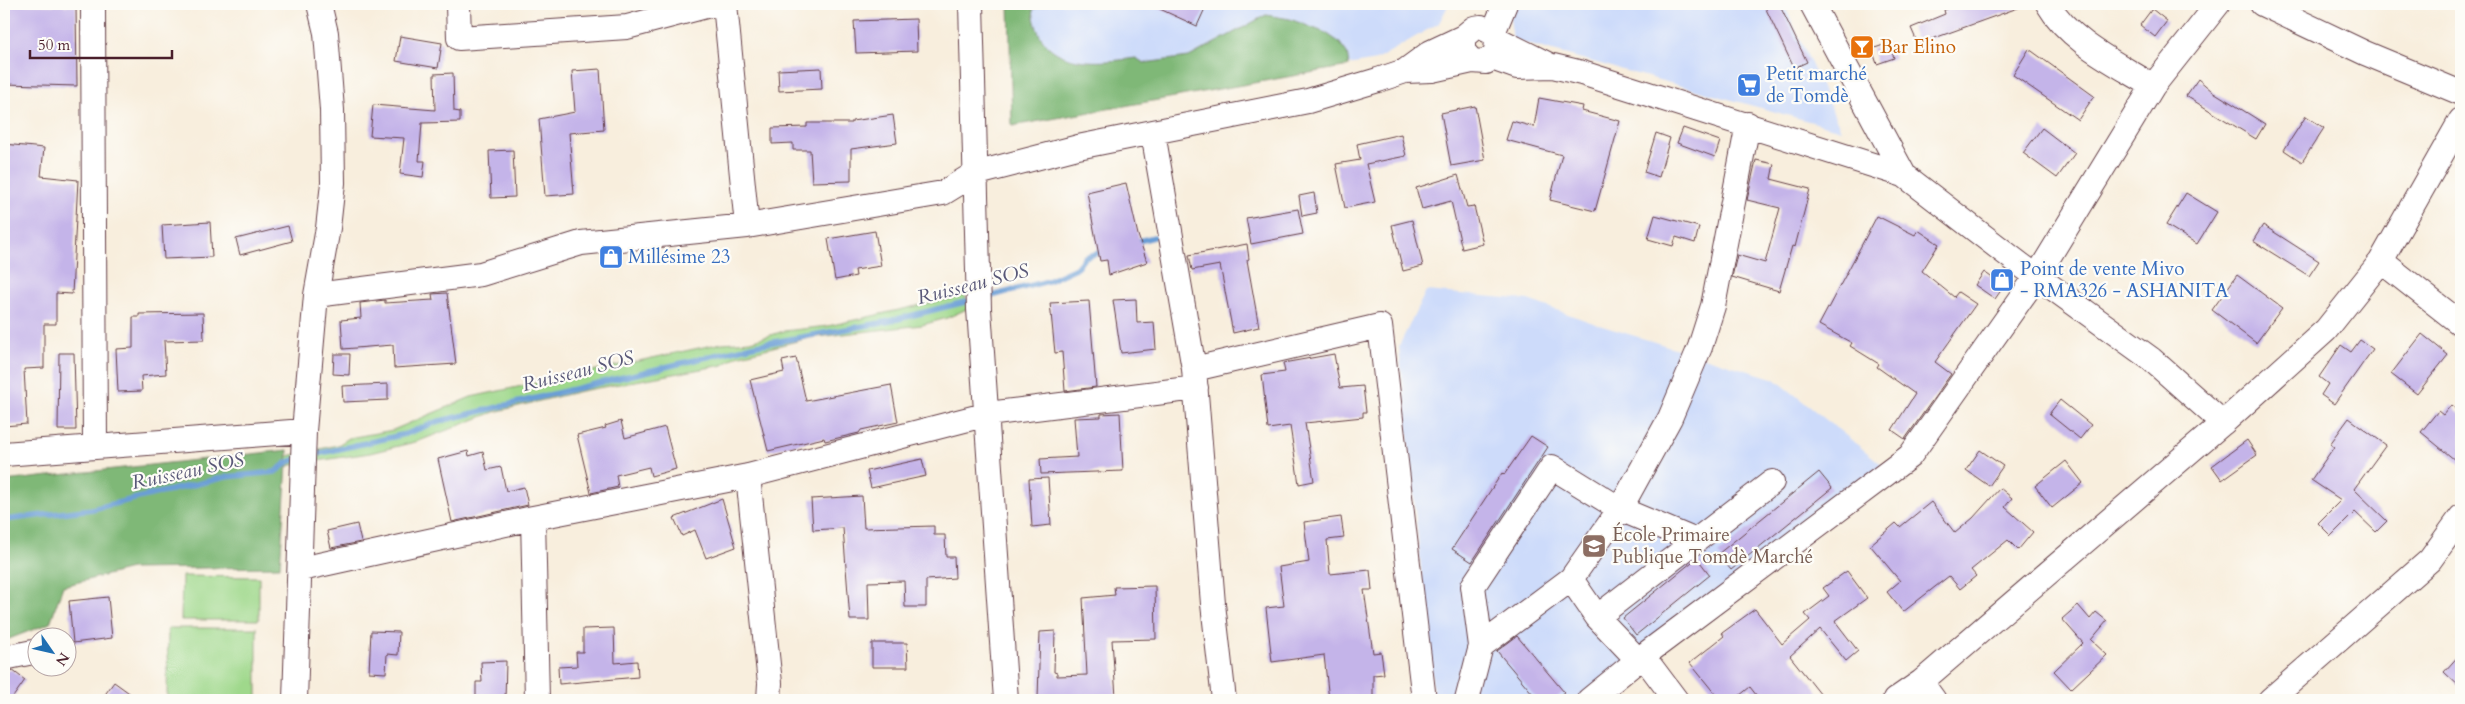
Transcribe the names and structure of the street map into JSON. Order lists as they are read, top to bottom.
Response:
{
  "water": ["Ruisseau SOS"],
  "places": {
    "bar": ["Bar Elino"],
    "supermarket": ["Petit marché de Tomdè"],
    "shop": ["Millésime 23", "Point de vente Mivo - RMA326 - ASHANITA"],
    "school or university": ["École Primaire Publique Tomdè Marché"]
  },
  "scale_bar": "50 m",
  "north": "bottom right"
}
